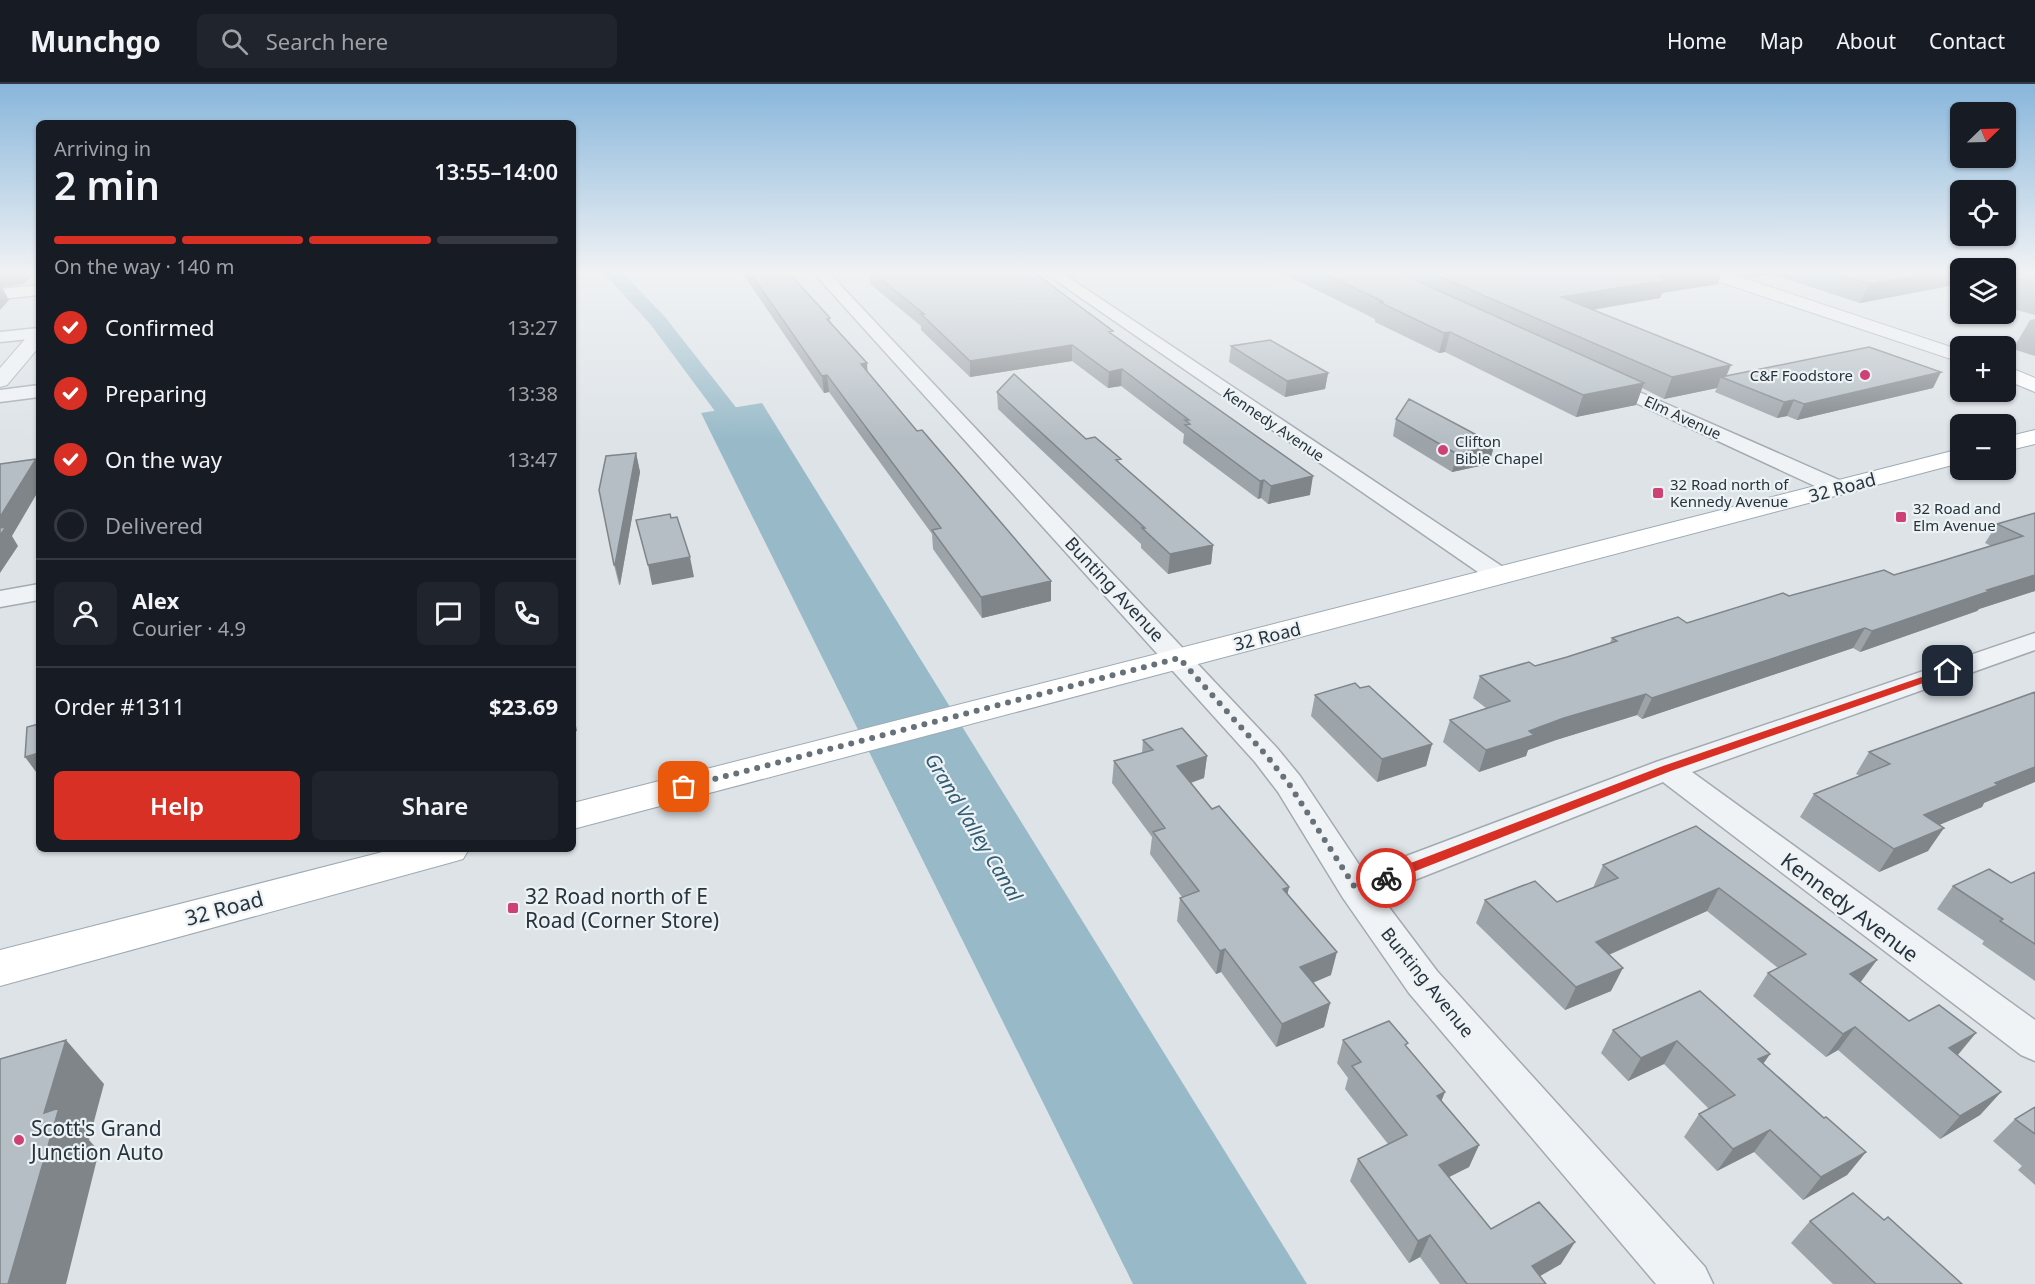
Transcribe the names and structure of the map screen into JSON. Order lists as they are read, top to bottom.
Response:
{
  "streets": {
    "main road": ["32 Road"],
    "street": ["Elm Avenue", "Kennedy Avenue", "Bunting Avenue"]
  },
  "crossings": [
    ["Elm Avenue", "32 Road"],
    ["Kennedy Avenue", "32 Road"],
    ["32 Road", "Bunting Avenue"]
  ],
  "water": ["Grand Valley Canal"],
  "places": {
    "other": ["C&F Foodstore", "Clifton Bible Chapel", "Scott's Grand Junction Auto"],
    "transit": ["32 Road north of Kennedy Avenue", "32 Road and Elm Avenue", "32 Road north of E Road (Corner Store)"]
  },
  "north": "top right",
  "page": {
    "header": "Munchgo",
    "search": "Search here",
    "nav": [
      "Home",
      "Map",
      "About",
      "Contact"
    ],
    "map_buttons": ["+", "−"],
    "heading": ["2 min", "Arriving in", "13:55–14:00"],
    "panel": [
      "Alex",
      "Courier · 4.9",
      "Order #1311",
      "$23.69"
    ],
    "bar": "On the way · 140 m",
    "list": [
      ["Confirmed", "13:27"],
      ["Preparing", "13:38"],
      ["On the way", "13:47"],
      "Delivered"
    ],
    "buttons": ["Help", "Share"]
  }
}
